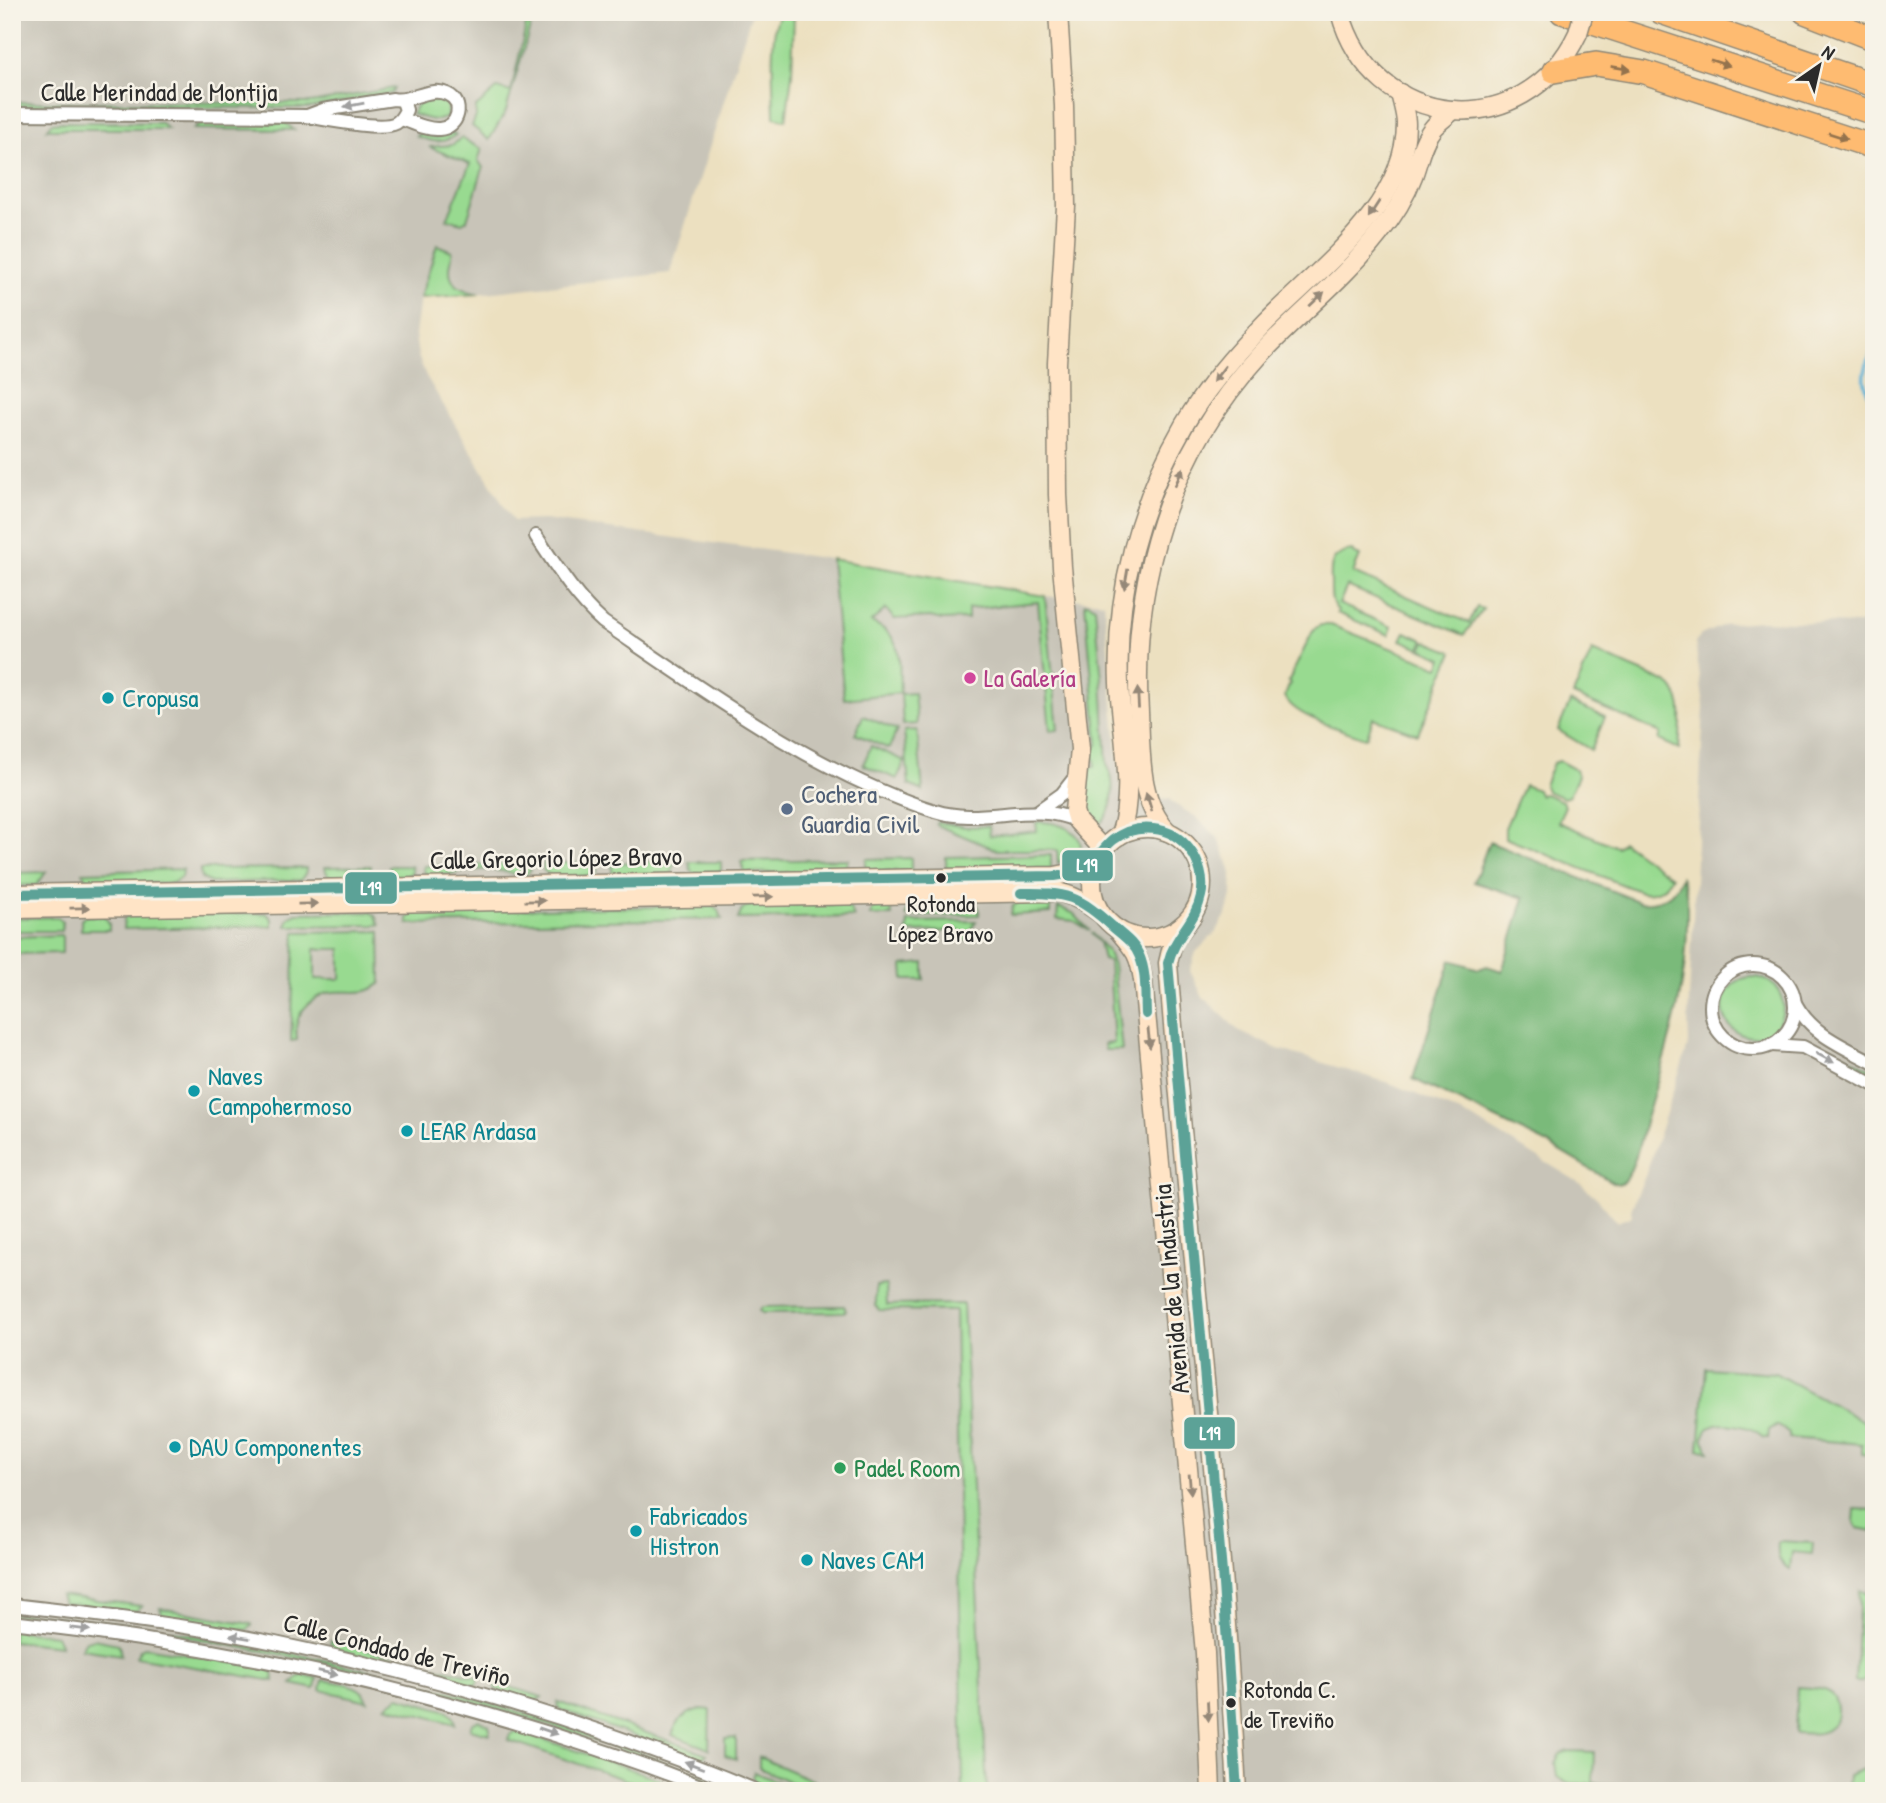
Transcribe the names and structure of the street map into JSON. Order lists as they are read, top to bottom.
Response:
{
  "streets": {
    "main road": ["Calle Gregorio López Bravo", "Avenida de la Industria"],
    "street": ["Calle Merindad de Montija", "Calle Condado de Treviño"]
  },
  "crossings": [
    ["Calle Gregorio López Bravo", "Avenida de la Industria"]
  ],
  "places": [
    "La Galería",
    "Cropusa",
    "Cochera Guardia Civil",
    "Rotonda López Bravo",
    "Naves Campohermoso",
    "LEAR Ardasa",
    "DAU Componentes",
    "Padel Room",
    "Fabricados Histron",
    "Naves CAM",
    "Rotonda C. de Treviño"
  ],
  "lines": ["transit line L19"],
  "north": "top right"
}
